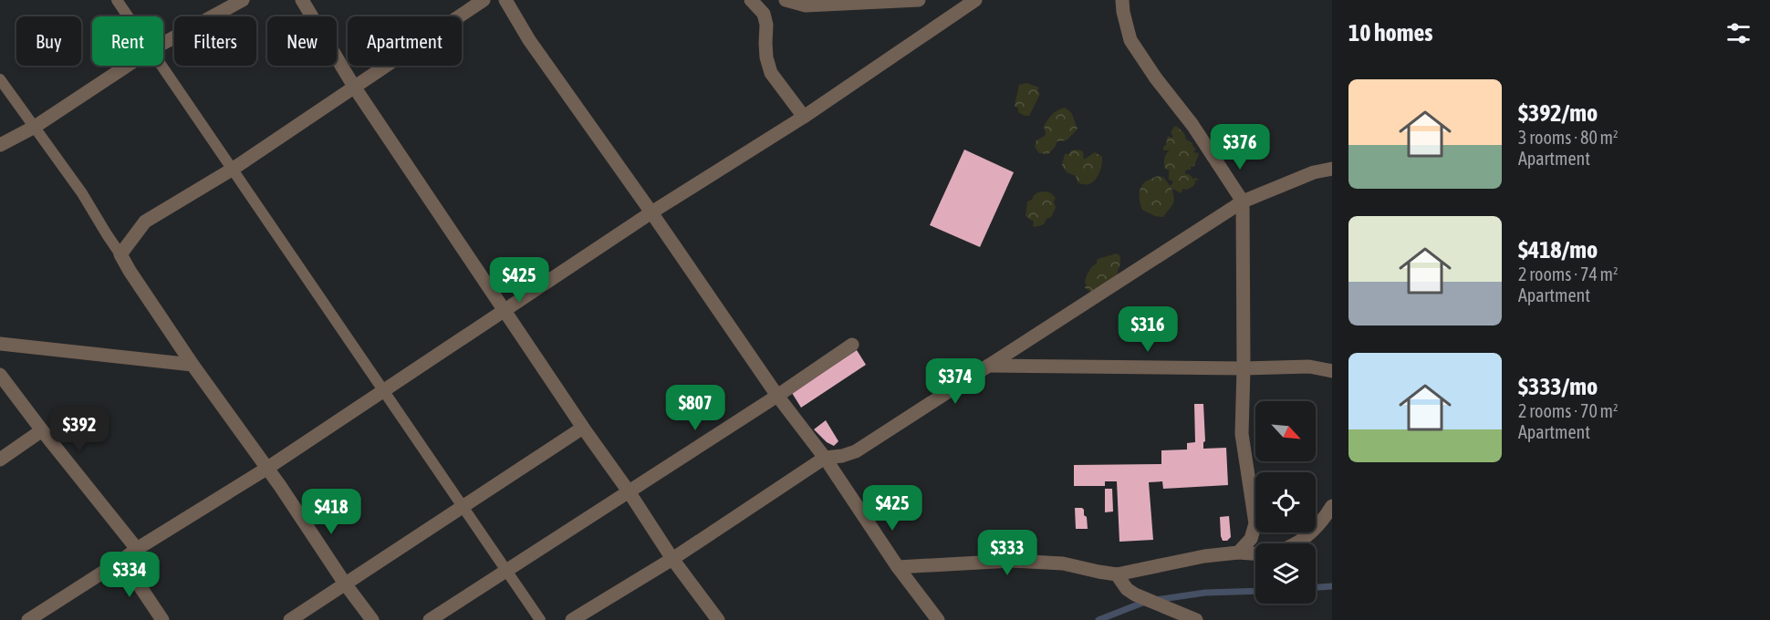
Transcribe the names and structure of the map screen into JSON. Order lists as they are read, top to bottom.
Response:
{
  "north": "bottom right",
  "page": {
    "heading": "10 homes",
    "chip": [
      "Buy",
      "Rent",
      "Filters",
      "New",
      "Apartment"
    ],
    "list": [
      {
        "name": "$392/mo",
        "note": "3 rooms · 80 m² · Apartment"
      },
      {
        "name": "$418/mo",
        "note": "2 rooms · 74 m² · Apartment"
      },
      {
        "name": "$333/mo",
        "note": "2 rooms · 70 m² · Apartment"
      }
    ],
    "price": [
      "$376",
      "$425",
      "$316",
      "$374",
      "$807",
      "$392",
      "$425",
      "$418",
      "$333",
      "$334"
    ]
  }
}
